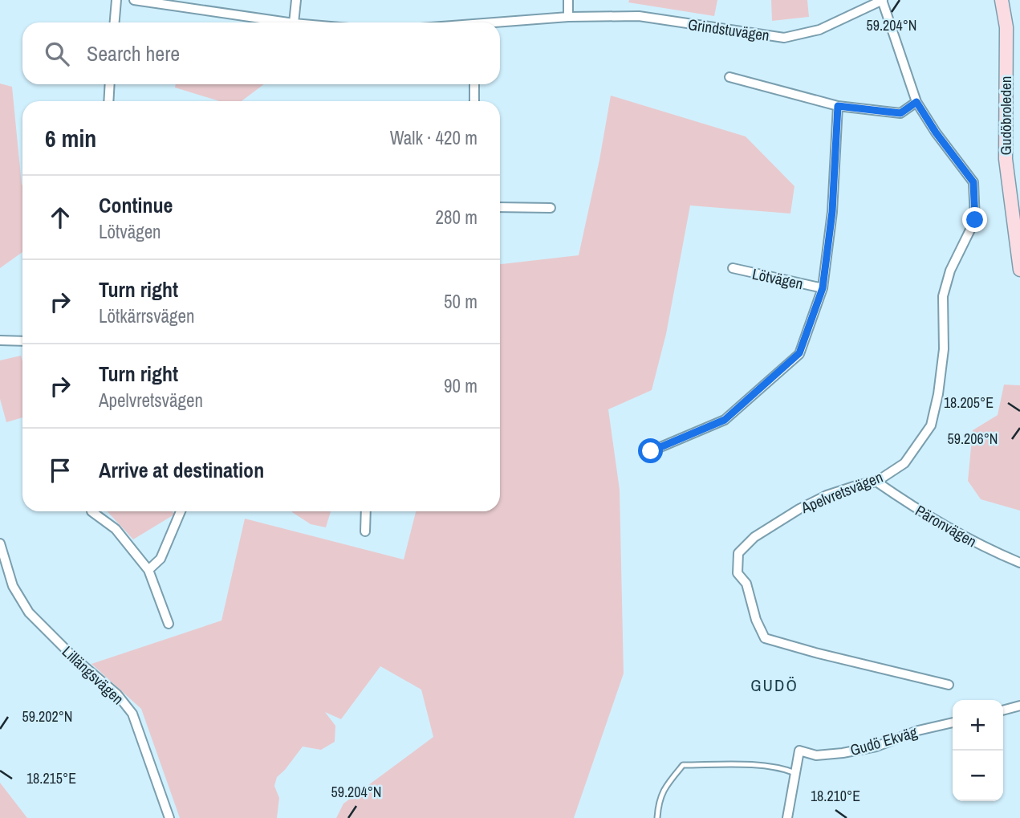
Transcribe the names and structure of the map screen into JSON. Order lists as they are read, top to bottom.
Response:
{
  "streets": {
    "main road": ["Gudöbroleden"],
    "street": [
      "Grindstuvägen",
      "Lötvägen",
      "Apelvretsvägen",
      "Päronvägen",
      "Lillängsvägen",
      "Gudö Ekväg"
    ]
  },
  "crossings": [
    ["Grindstuvägen", "Apelvretsvägen"],
    ["Apelvretsvägen", "Päronvägen"]
  ],
  "districts": ["GUDÖ"],
  "page": {
    "search": "Search here",
    "heading": ["6 min", "Walk · 420 m"],
    "list": [
      ["Continue", "Lötvägen", "280 m"],
      ["Turn right", "Lötkärrsvägen", "50 m"],
      ["Turn right", "Apelvretsvägen", "90 m"],
      "Arrive at destination"
    ],
    "map_buttons": ["+", "−"]
  },
  "coordinates": [
    "59.204°N",
    "18.205°E",
    "59.206°N",
    "59.202°N",
    "18.215°E",
    "18.210°E"
  ]
}
